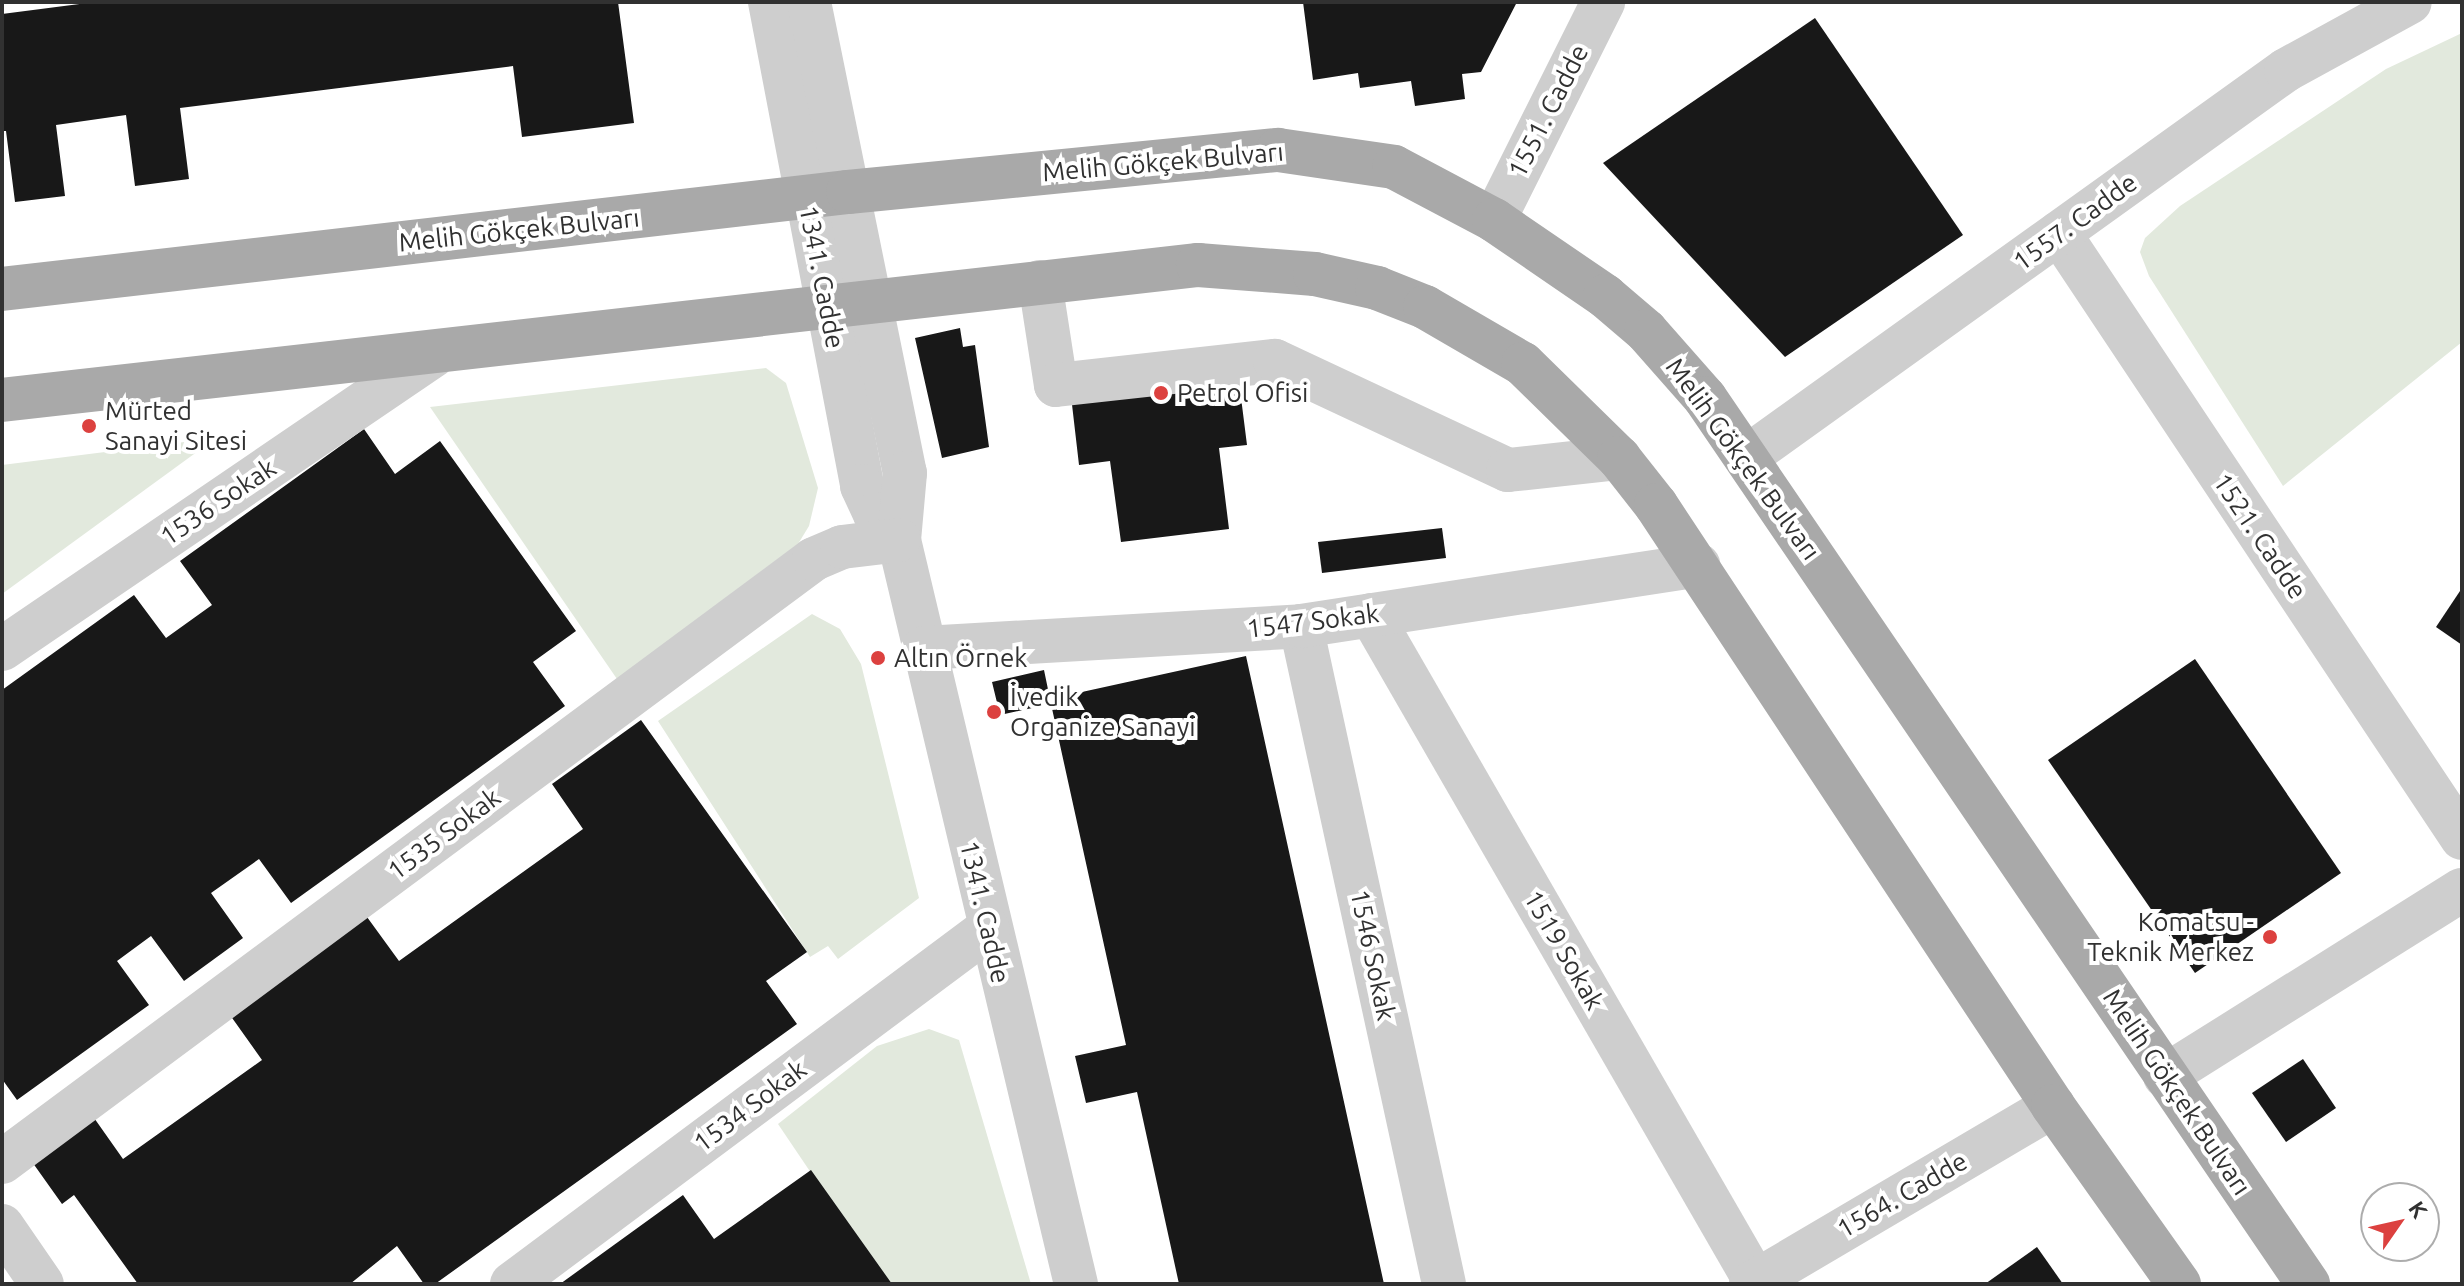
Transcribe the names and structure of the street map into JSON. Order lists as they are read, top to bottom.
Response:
{
  "streets": {
    "main road": ["Melih Gökçek Bulvarı"],
    "street": [
      "1551. Cadde",
      "1557. Cadde",
      "1341. Cadde",
      "1536 Sokak",
      "1521. Cadde",
      "1547 Sokak",
      "1535 Sokak",
      "1519 Sokak",
      "1546 Sokak",
      "1534 Sokak",
      "1564. Cadde"
    ]
  },
  "crossings": [
    ["1551. Cadde", "Melih Gökçek Bulvarı"],
    ["Melih Gökçek Bulvarı", "1557. Cadde"],
    ["Melih Gökçek Bulvarı", "1341. Cadde"],
    ["1557. Cadde", "1521. Cadde"],
    ["1341. Cadde", "1547 Sokak"],
    ["1341. Cadde", "1535 Sokak"],
    ["1341. Cadde", "1534 Sokak"],
    ["1547 Sokak", "1519 Sokak"],
    ["1547 Sokak", "1546 Sokak"],
    ["1519 Sokak", "1564. Cadde"]
  ],
  "places": [
    "Petrol Ofisi",
    "Mürted Sanayi Sitesi",
    "Altın Örnek",
    "İvedik Organize Sanayi",
    "Komatsu - Teknik Merkez"
  ],
  "north": "top right"
}
